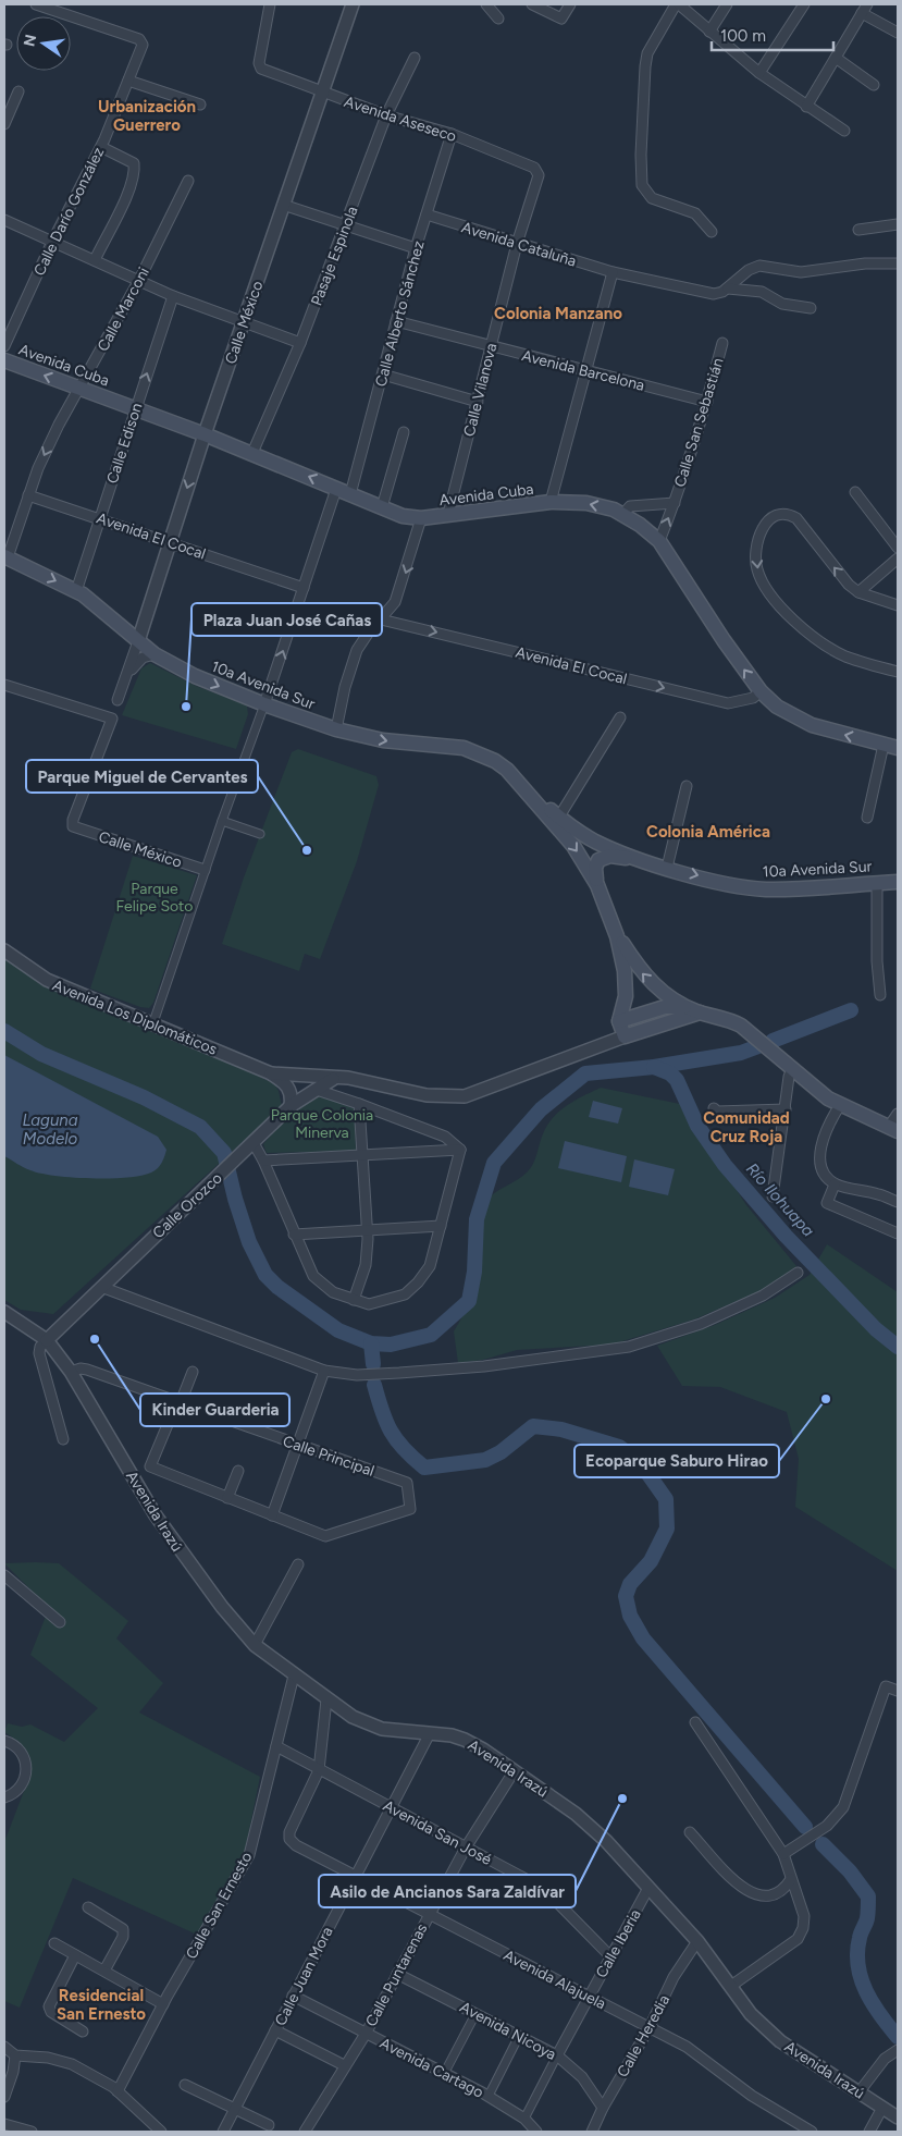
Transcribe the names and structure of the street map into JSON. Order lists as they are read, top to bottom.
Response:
{
  "streets": {
    "main road": ["Avenida Cuba", "10a Avenida Sur"],
    "street": [
      "Avenida Aseseco",
      "Calle Darío González",
      "Avenida Cataluña",
      "Pasaje Espinola",
      "Calle Marconi",
      "Calle Alberto Sánchez",
      "Calle México",
      "Avenida Barcelona",
      "Calle Vilanova",
      "Calle San Sebastián",
      "Calle Edison",
      "Avenida El Cocal",
      "Avenida Los Diplomáticos",
      "Calle Orozco",
      "Calle Principal",
      "Avenida Irazú",
      "Avenida San José",
      "Calle San Ernesto",
      "Calle Iberia",
      "Calle Puntarenas",
      "Calle Juan Mora",
      "Avenida Alajuela",
      "Avenida Nicoya",
      "Calle Heredia",
      "Avenida Cartago"
    ]
  },
  "crossings": [
    ["Avenida Aseseco", "Pasaje Espinola"],
    ["Avenida Aseseco", "Calle Alberto Sánchez"],
    ["Avenida Aseseco", "Calle México"],
    ["Avenida Aseseco", "Calle Vilanova"],
    ["Avenida Cataluña", "Calle Alberto Sánchez"],
    ["Avenida Cataluña", "Calle Vilanova"],
    ["Pasaje Espinola", "Avenida Cuba"],
    ["Calle Marconi", "Avenida Cuba"],
    ["Calle Marconi", "Avenida El Cocal"],
    ["Calle Marconi", "10a Avenida Sur"],
    ["Calle Alberto Sánchez", "Avenida Cuba"],
    ["Calle Alberto Sánchez", "Avenida Barcelona"],
    ["Calle México", "Avenida Cuba"],
    ["Calle México", "Avenida El Cocal"],
    ["Calle México", "10a Avenida Sur"],
    ["Avenida Cuba", "Calle Vilanova"],
    ["Avenida Cuba", "Calle San Sebastián"],
    ["Avenida Cuba", "Calle Edison"],
    ["Avenida Cuba", "Avenida El Cocal"],
    ["Avenida Barcelona", "Calle Vilanova"],
    ["Avenida Barcelona", "Calle San Sebastián"],
    ["Calle Edison", "Avenida El Cocal"],
    ["Calle Edison", "10a Avenida Sur"],
    ["Avenida Los Diplomáticos", "Calle Orozco"],
    ["Calle Orozco", "Avenida Irazú"],
    ["Calle Principal", "Avenida Irazú"],
    ["Avenida Irazú", "Calle San Ernesto"],
    ["Avenida Irazú", "Calle Iberia"],
    ["Avenida Irazú", "Calle Puntarenas"],
    ["Avenida Irazú", "Calle Juan Mora"],
    ["Avenida Irazú", "Calle Heredia"],
    ["Avenida San José", "Calle San Ernesto"],
    ["Avenida San José", "Calle Iberia"],
    ["Avenida San José", "Calle Puntarenas"],
    ["Avenida San José", "Calle Juan Mora"],
    ["Avenida San José", "Avenida Alajuela"],
    ["Calle Iberia", "Avenida Alajuela"],
    ["Calle Iberia", "Avenida Nicoya"],
    ["Calle Puntarenas", "Avenida Alajuela"],
    ["Calle Puntarenas", "Avenida Nicoya"],
    ["Calle Puntarenas", "Avenida Cartago"],
    ["Calle Juan Mora", "Avenida Alajuela"],
    ["Calle Juan Mora", "Avenida Cartago"],
    ["Avenida Alajuela", "Calle Heredia"],
    ["Avenida Nicoya", "Calle Heredia"]
  ],
  "one_way": [
    "Avenida Cuba",
    "Calle Edison",
    "Avenida El Cocal",
    "10a Avenida Sur"
  ],
  "districts": [
    "Urbanización Guerrero",
    "Colonia Manzano",
    "Colonia América",
    "Comunidad Cruz Roja",
    "Residencial San Ernesto"
  ],
  "water": ["Laguna Modelo", "Río Ilohuapa"],
  "parks": ["Parque Felipe Soto", "Parque Colonia Minerva"],
  "places": [
    "Plaza Juan José Cañas",
    "Parque Miguel de Cervantes",
    "Kinder Guarderia",
    "Ecoparque Saburo Hirao",
    "Asilo de Ancianos Sara Zaldívar"
  ],
  "scale_bar": "100 m",
  "north": "left"
}
